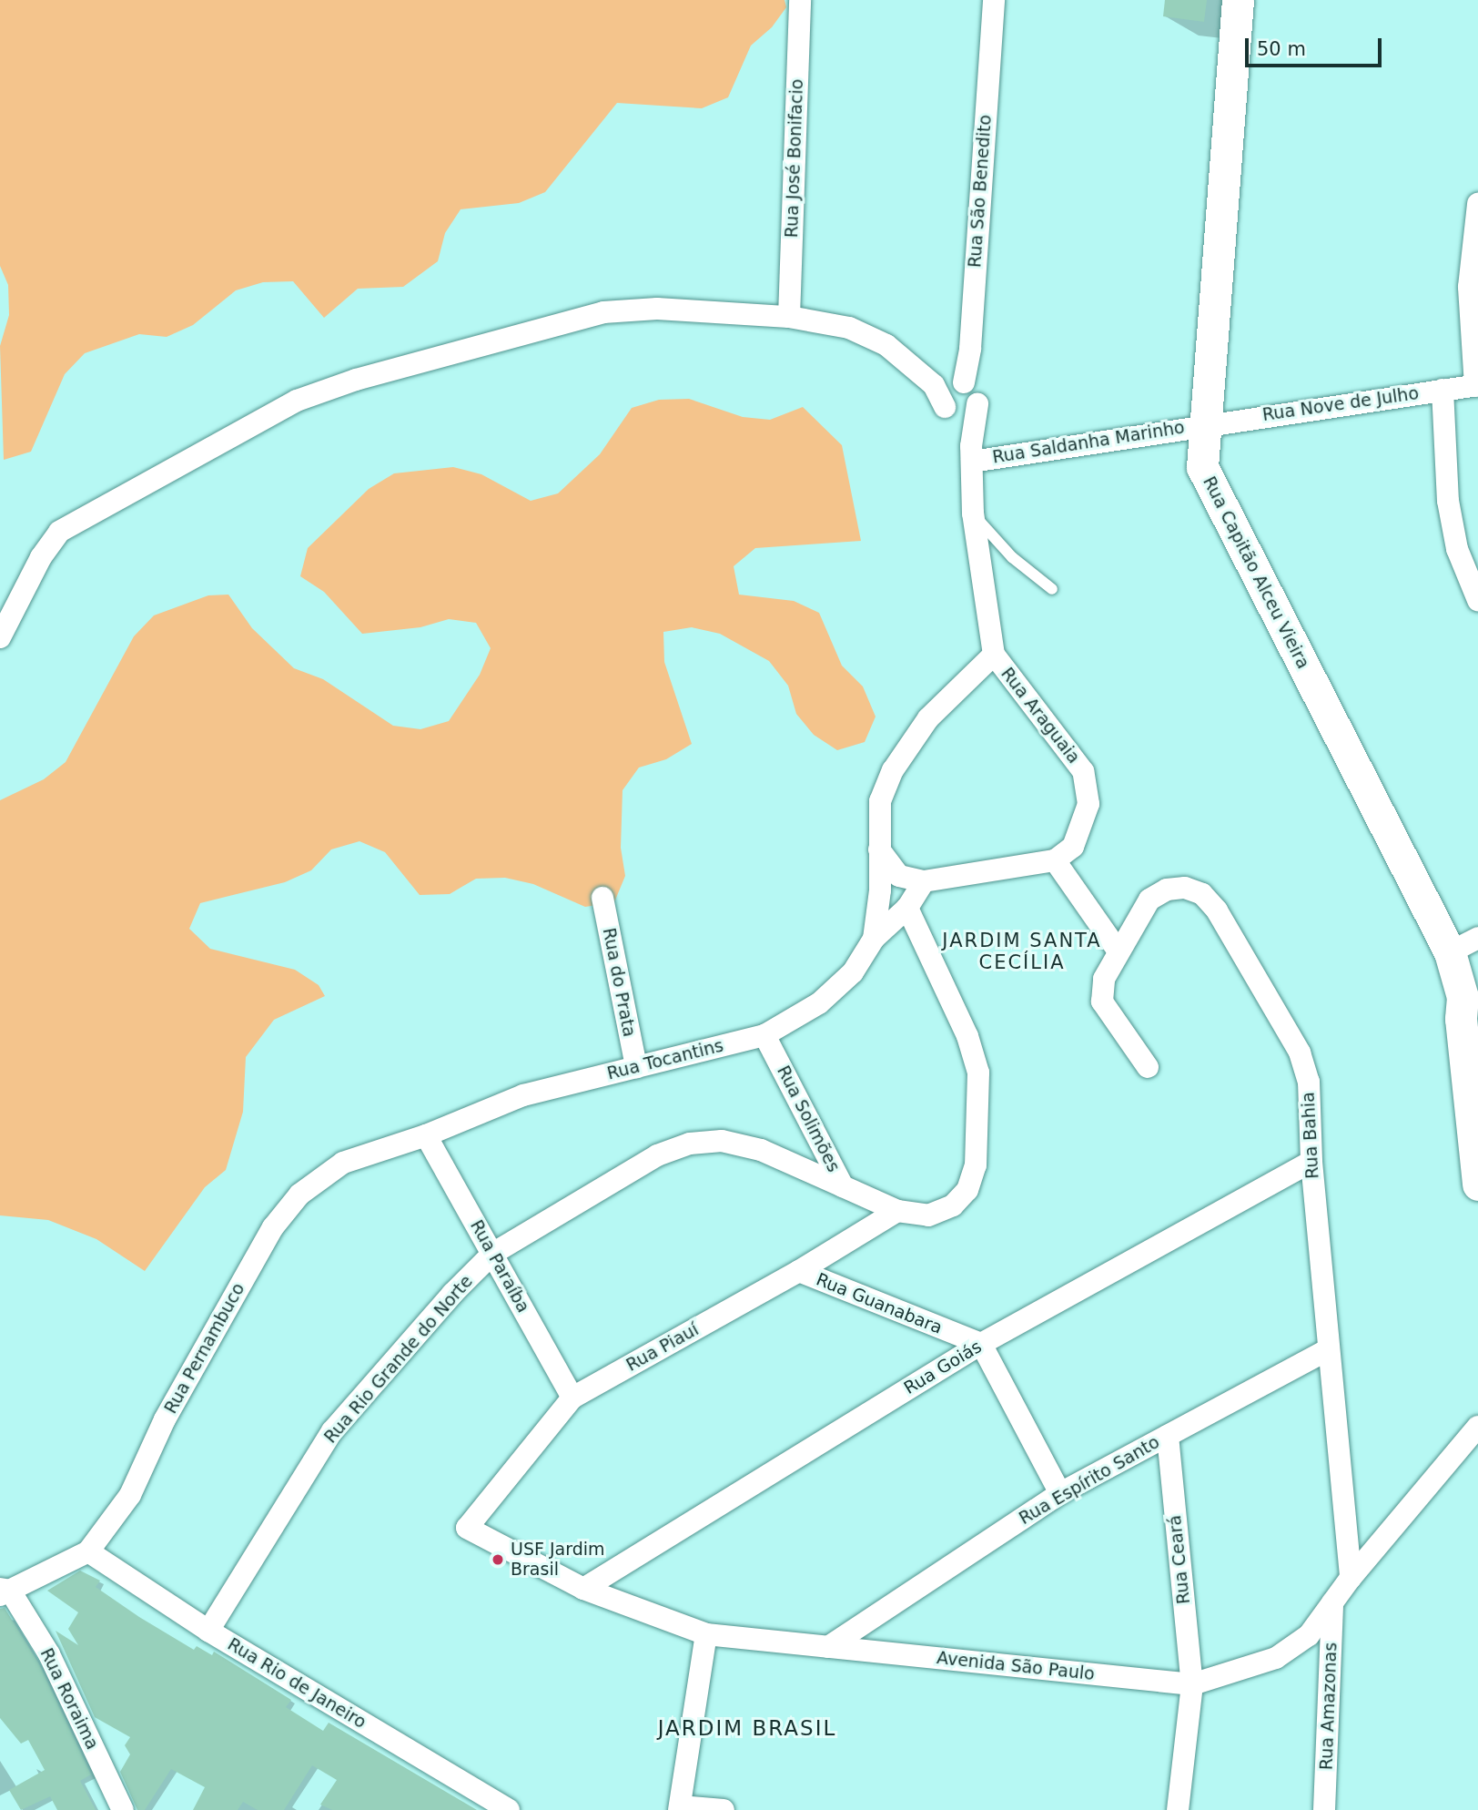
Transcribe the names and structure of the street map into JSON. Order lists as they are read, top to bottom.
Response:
{
  "streets": {
    "street": [
      "Rua José Bonifacio",
      "Rua São Benedito",
      "Rua Nove de Julho",
      "Rua Saldanha Marinho",
      "Rua Capitão Alceu Vieira",
      "Rua Araguaia",
      "Rua do Prata",
      "Rua Tocantins",
      "Rua Solimões",
      "Rua Bahia",
      "Rua Paraíba",
      "Rua Guanabara",
      "Rua Piauí",
      "Rua Pernambuco",
      "Rua Rio Grande do Norte",
      "Rua Goiás",
      "Rua Espírito Santo",
      "Rua Ceará",
      "Avenida São Paulo",
      "Rua Rio de Janeiro",
      "Rua Roraima",
      "Rua Amazonas"
    ]
  },
  "crossings": [
    ["Rua Nove de Julho", "Rua Saldanha Marinho"],
    ["Rua Nove de Julho", "Rua Capitão Alceu Vieira"],
    ["Rua Saldanha Marinho", "Rua Capitão Alceu Vieira"],
    ["Rua Araguaia", "Rua Tocantins"],
    ["Rua do Prata", "Rua Tocantins"],
    ["Rua Tocantins", "Rua Solimões"],
    ["Rua Tocantins", "Rua Paraíba"],
    ["Rua Tocantins", "Rua Pernambuco"],
    ["Rua Solimões", "Rua Piauí"],
    ["Rua Solimões", "Rua Rio Grande do Norte"],
    ["Rua Bahia", "Rua Goiás"],
    ["Rua Bahia", "Rua Espírito Santo"],
    ["Rua Bahia", "Avenida São Paulo"],
    ["Rua Paraíba", "Rua Piauí"],
    ["Rua Paraíba", "Rua Pernambuco"],
    ["Rua Paraíba", "Rua Rio Grande do Norte"],
    ["Rua Guanabara", "Rua Piauí"],
    ["Rua Guanabara", "Rua Goiás"],
    ["Rua Piauí", "Avenida São Paulo"],
    ["Rua Pernambuco", "Rua Rio de Janeiro"],
    ["Rua Pernambuco", "Rua Roraima"],
    ["Rua Rio Grande do Norte", "Rua Rio de Janeiro"],
    ["Rua Goiás", "Avenida São Paulo"],
    ["Rua Espírito Santo", "Rua Ceará"],
    ["Rua Espírito Santo", "Avenida São Paulo"],
    ["Rua Ceará", "Avenida São Paulo"],
    ["Avenida São Paulo", "Rua Amazonas"]
  ],
  "districts": ["JARDIM SANTA CECÍLIA", "JARDIM BRASIL"],
  "places": ["USF Jardim Brasil"],
  "scale_bar": "50 m"
}
